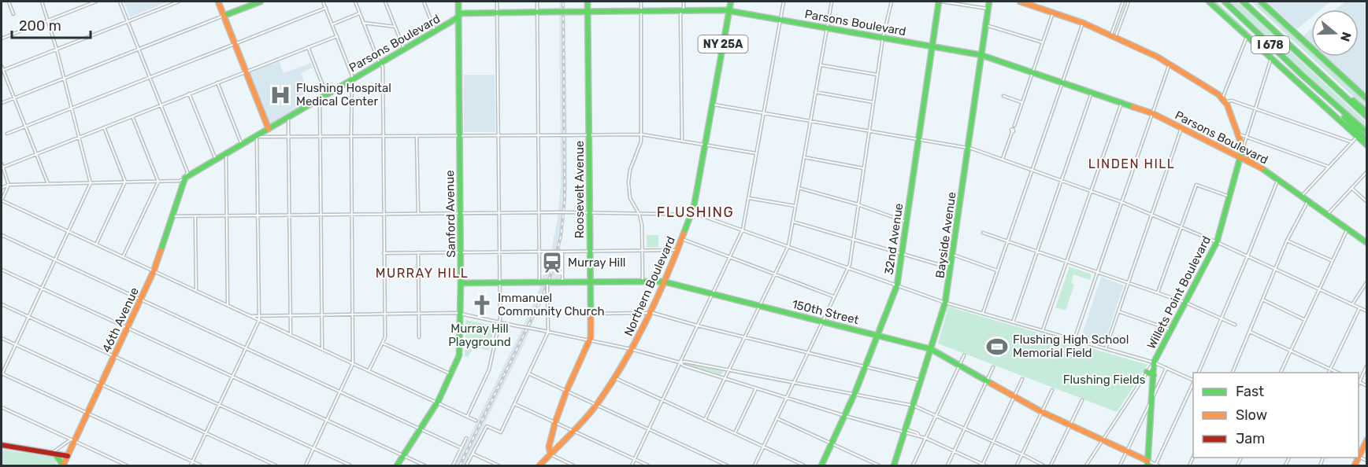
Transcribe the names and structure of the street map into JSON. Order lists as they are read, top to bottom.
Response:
{
  "streets": {
    "main road": [
      "Parsons Boulevard",
      "NY 25A",
      "I 678",
      "Roosevelt Avenue",
      "Sanford Avenue",
      "Bayside Avenue",
      "32nd Avenue",
      "Northern Boulevard",
      "Willets Point Boulevard",
      "150th Street",
      "46th Avenue"
    ]
  },
  "crossings": [
    ["Parsons Boulevard", "Roosevelt Avenue"],
    ["Parsons Boulevard", "Sanford Avenue"],
    ["Parsons Boulevard", "Bayside Avenue"],
    ["Parsons Boulevard", "32nd Avenue"],
    ["Parsons Boulevard", "Northern Boulevard"],
    ["Parsons Boulevard", "Willets Point Boulevard"],
    ["Parsons Boulevard", "46th Avenue"],
    ["Roosevelt Avenue", "Northern Boulevard"],
    ["Roosevelt Avenue", "150th Street"],
    ["Sanford Avenue", "150th Street"],
    ["Bayside Avenue", "150th Street"],
    ["32nd Avenue", "150th Street"],
    ["Northern Boulevard", "150th Street"],
    ["Willets Point Boulevard", "150th Street"]
  ],
  "districts": ["LINDEN HILL", "FLUSHING", "MURRAY HILL"],
  "parks": ["Murray Hill Playground", "Flushing Fields"],
  "places": {
    "hospital": ["Flushing Hospital Medical Center"],
    "station": ["Murray Hill"],
    "church": ["Immanuel Community Church"],
    "sports": ["Flushing High School Memorial Field"]
  },
  "legend": ["Fast", "Slow", "Jam"],
  "scale_bar": "200 m",
  "north": "right"
}
